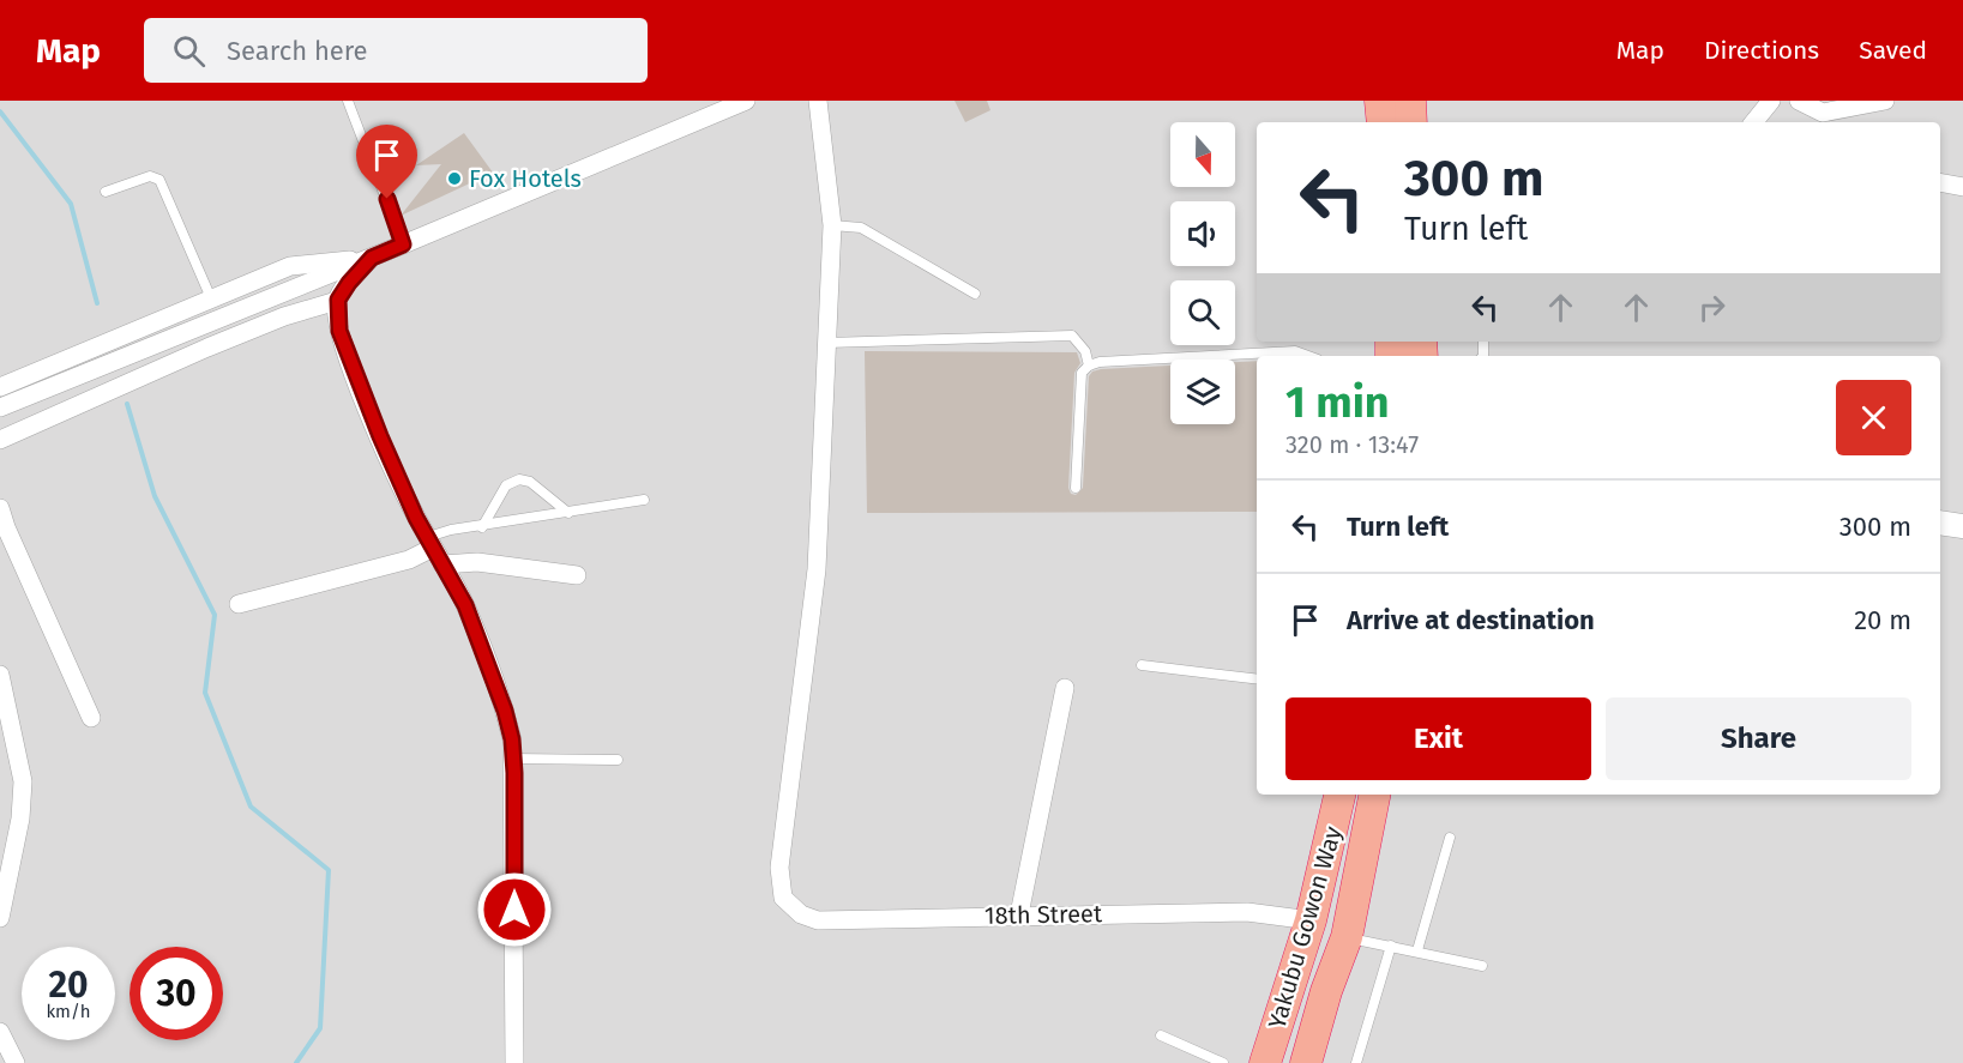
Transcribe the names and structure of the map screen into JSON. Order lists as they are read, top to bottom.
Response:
{
  "streets": {
    "highway": ["Yakubu Gowon Way"],
    "street": ["18th Street"]
  },
  "crossings": [
    ["18th Street", "Yakubu Gowon Way"]
  ],
  "places": ["Fox Hotels"],
  "north": "bottom",
  "page": {
    "header": "Map",
    "search": "Search here",
    "nav": ["Map", "Directions", "Saved"],
    "turn": ["300 m", "Turn left"],
    "heading": ["1 min", "320 m · 13:47"],
    "list": [
      {
        "name": "Turn left",
        "value": "300 m"
      },
      {
        "name": "Arrive at destination",
        "value": "20 m"
      }
    ],
    "buttons": ["Exit", "Share"],
    "speed": "20 km/h",
    "limit": "30"
  }
}
